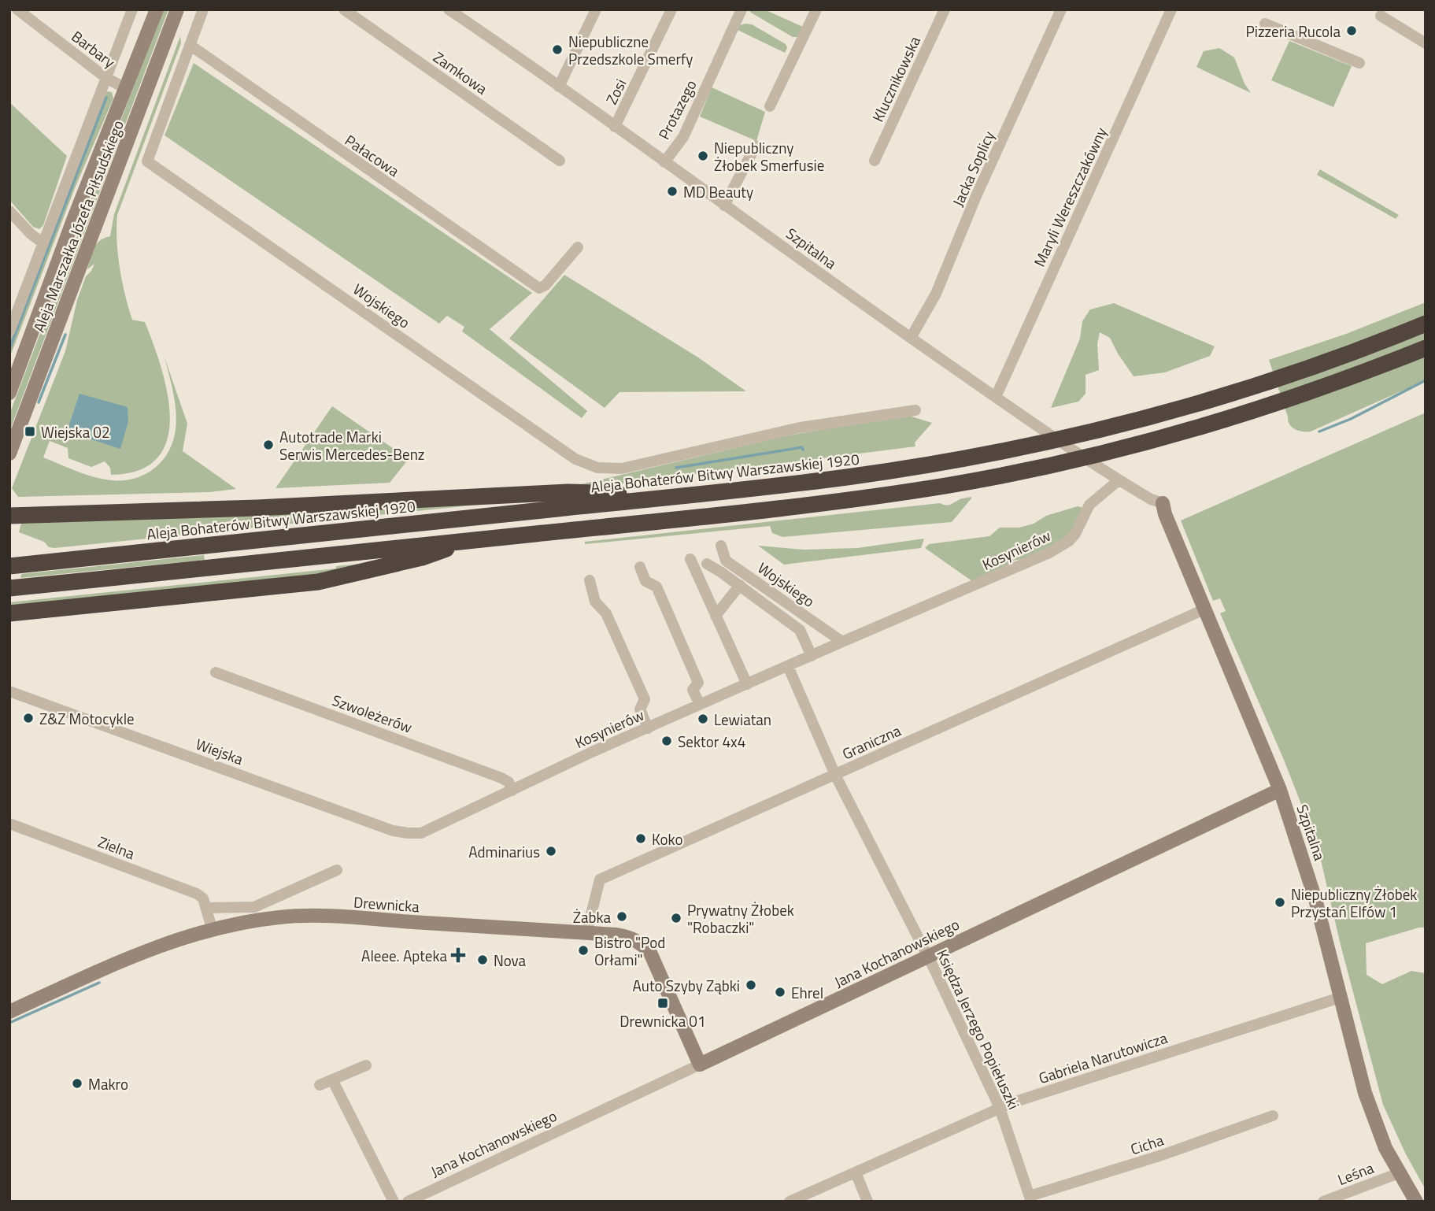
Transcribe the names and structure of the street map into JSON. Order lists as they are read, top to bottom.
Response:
{
  "streets": {
    "highway": ["Aleja Bohaterów Bitwy Warszawskiej 1920"],
    "street": [
      "Barbary",
      "Zamkowa",
      "Klucznikowska",
      "Zosi",
      "Protazego",
      "Pałacowa",
      "Jacka Soplicy",
      "Maryli Wereszczakówny",
      "Aleja Marszałka Józefa Piłsudskiego",
      "Szpitalna",
      "Wojskiego",
      "Kosynierów",
      "Szwoleżerów",
      "Graniczna",
      "Wiejska",
      "Zielna",
      "Drewnicka",
      "Jana Kochanowskiego",
      "Księdza Jerzego Popiełuszki",
      "Gabriela Narutowicza",
      "Cicha",
      "Leśna"
    ]
  },
  "crossings": [
    ["Barbary", "Aleja Marszałka Józefa Piłsudskiego"],
    ["Zosi", "Szpitalna"],
    ["Protazego", "Szpitalna"],
    ["Pałacowa", "Wojskiego"],
    ["Jacka Soplicy", "Szpitalna"],
    ["Maryli Wereszczakówny", "Szpitalna"],
    ["Szpitalna", "Kosynierów"],
    ["Szpitalna", "Graniczna"],
    ["Szpitalna", "Jana Kochanowskiego"],
    ["Szpitalna", "Gabriela Narutowicza"],
    ["Szpitalna", "Leśna"],
    ["Wojskiego", "Kosynierów"],
    ["Kosynierów", "Szwoleżerów"],
    ["Kosynierów", "Wiejska"],
    ["Kosynierów", "Księdza Jerzego Popiełuszki"],
    ["Graniczna", "Drewnicka"],
    ["Graniczna", "Księdza Jerzego Popiełuszki"],
    ["Drewnicka", "Jana Kochanowskiego"],
    ["Jana Kochanowskiego", "Księdza Jerzego Popiełuszki"],
    ["Księdza Jerzego Popiełuszki", "Gabriela Narutowicza"],
    ["Księdza Jerzego Popiełuszki", "Cicha"]
  ],
  "places": {
    "other": [
      "Pizzeria Rucola",
      "Niepubliczne Przedszkole Smerfy",
      "Niepubliczny Żłobek Smerfusie",
      "MD Beauty",
      "Autotrade Marki Serwis Mercedes-Benz",
      "Z&Z Motocykle",
      "Lewiatan",
      "Sektor 4x4",
      "Koko",
      "Adminarius",
      "Niepubliczny Żłobek Przystań Elfów 1",
      "Żabka",
      "Prywatny Żłobek \"Robaczki\"",
      "Bistro \"Pod Orłami\"",
      "Nova",
      "Auto Szyby Ząbki",
      "Ehrel",
      "Makro"
    ],
    "transit": ["Wiejska 02", "Drewnicka 01"],
    "health": ["Aleee. Apteka"]
  }
}
